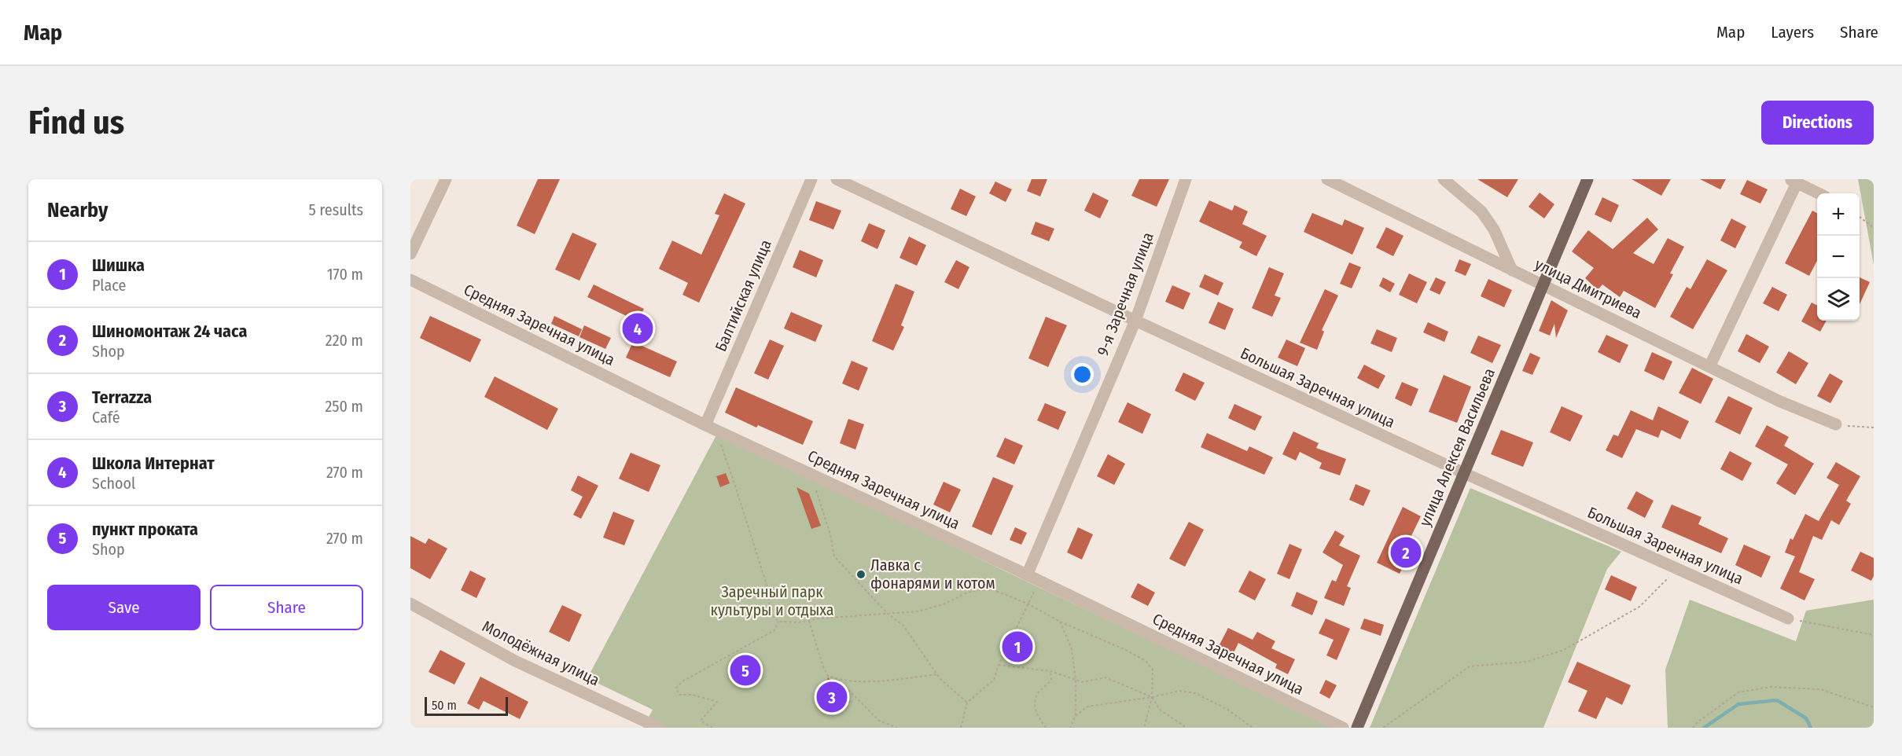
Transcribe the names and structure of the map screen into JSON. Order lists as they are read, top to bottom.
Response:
{
  "streets": {
    "main road": ["улица Алексея Васильева"],
    "street": [
      "улица Дмитриева",
      "9-я Заречная улица",
      "Балтийская улица",
      "Средняя Заречная улица",
      "Большая Заречная улица",
      "Молодёжная улица"
    ]
  },
  "crossings": [
    ["улица Дмитриева", "улица Алексея Васильева"],
    ["9-я Заречная улица", "Средняя Заречная улица"],
    ["9-я Заречная улица", "Большая Заречная улица"],
    ["Балтийская улица", "Средняя Заречная улица"],
    ["Большая Заречная улица", "улица Алексея Васильева"]
  ],
  "parks": ["Заречный парк культуры и отдыха"],
  "places": ["Лавка с фонарями и котом"],
  "scale_bar": "50 m",
  "page": {
    "header": "Map",
    "nav": ["Map", "Layers", "Share"],
    "buttons": [
      "Directions",
      ["Save", "Share"]
    ],
    "title": "Find us",
    "heading": ["Nearby", "5 results"],
    "map_buttons": ["+", "−"],
    "list": [
      {
        "mark": "1",
        "name": "Шишка",
        "note": "Place",
        "value": "170 m"
      },
      {
        "mark": "2",
        "name": "Шиномонтаж 24 часа",
        "note": "Shop",
        "value": "220 m"
      },
      {
        "mark": "3",
        "name": "Terrazza",
        "note": "Café",
        "value": "250 m"
      },
      {
        "mark": "4",
        "name": "Школа Интернат",
        "note": "School",
        "value": "270 m"
      },
      {
        "mark": "5",
        "name": "пункт проката",
        "note": "Shop",
        "value": "270 m"
      }
    ],
    "pins": [
      "4",
      "2",
      "1",
      "5",
      "3"
    ],
    "scale": "50 m"
  }
}
